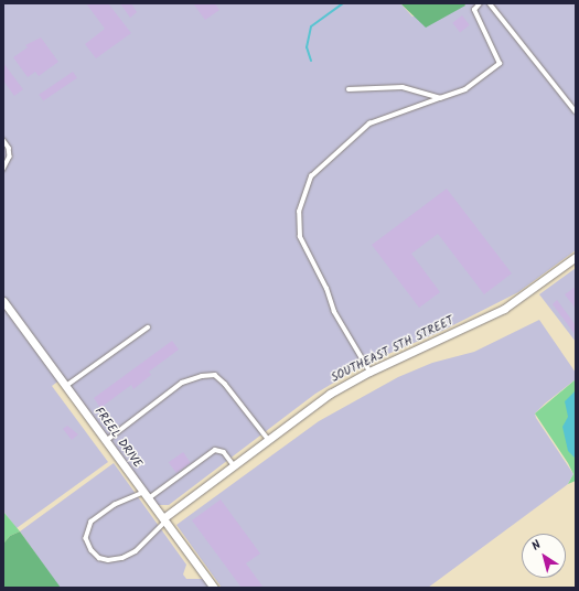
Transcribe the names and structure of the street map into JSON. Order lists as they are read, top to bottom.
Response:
{
  "streets": {
    "street": ["SOUTHEAST 5TH STREET", "FREEL DRIVE"]
  },
  "crossings": [
    ["SOUTHEAST 5TH STREET", "FREEL DRIVE"]
  ],
  "north": "top left"
}
